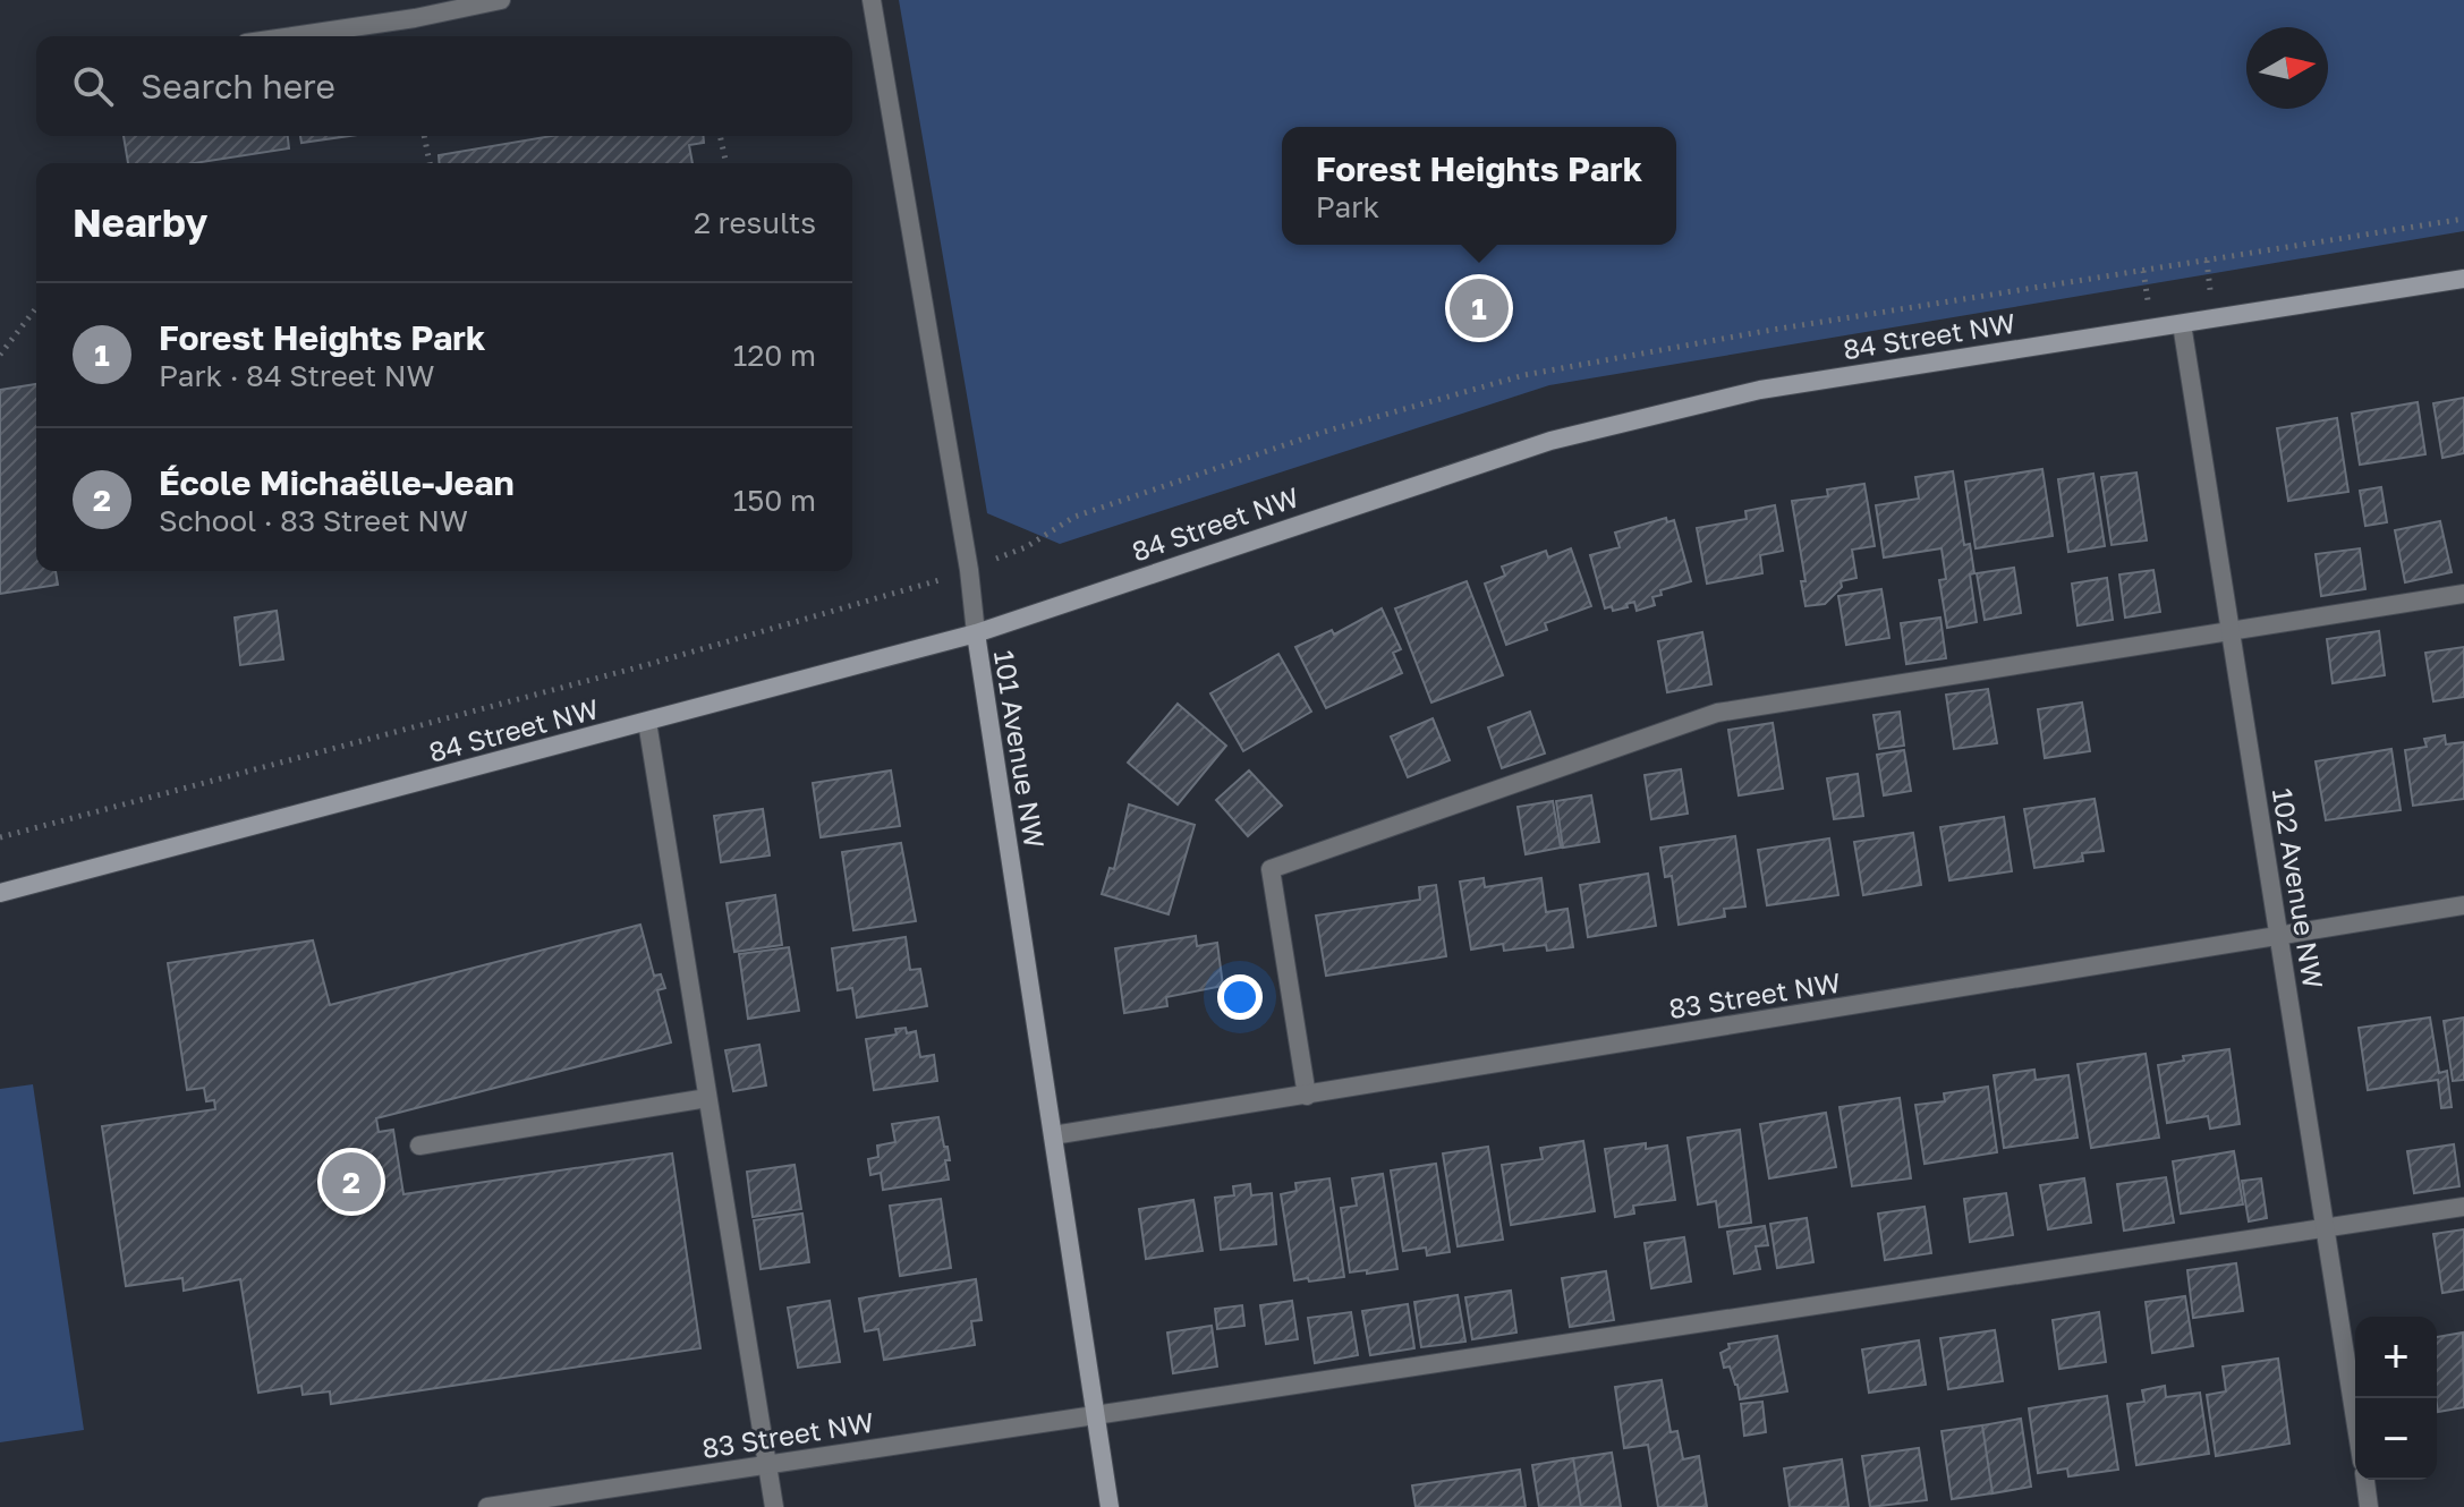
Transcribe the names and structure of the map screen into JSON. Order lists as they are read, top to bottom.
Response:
{
  "streets": {
    "main road": ["84 Street NW", "101 Avenue NW"],
    "street": ["102 Avenue NW", "83 Street NW"]
  },
  "crossings": [
    ["84 Street NW", "101 Avenue NW"],
    ["84 Street NW", "102 Avenue NW"],
    ["101 Avenue NW", "83 Street NW"],
    ["102 Avenue NW", "83 Street NW"]
  ],
  "north": "right",
  "page": {
    "search": "Search here",
    "popup": ["Forest Heights Park", "Park"],
    "heading": ["Nearby", "2 results"],
    "pins": ["1", "2"],
    "list": [
      {
        "mark": "1",
        "name": "Forest Heights Park",
        "note": "Park · 84 Street NW",
        "value": "120 m"
      },
      {
        "mark": "2",
        "name": "École Michaëlle-Jean",
        "note": "School · 83 Street NW",
        "value": "150 m"
      }
    ],
    "map_buttons": ["+", "−"]
  }
}
